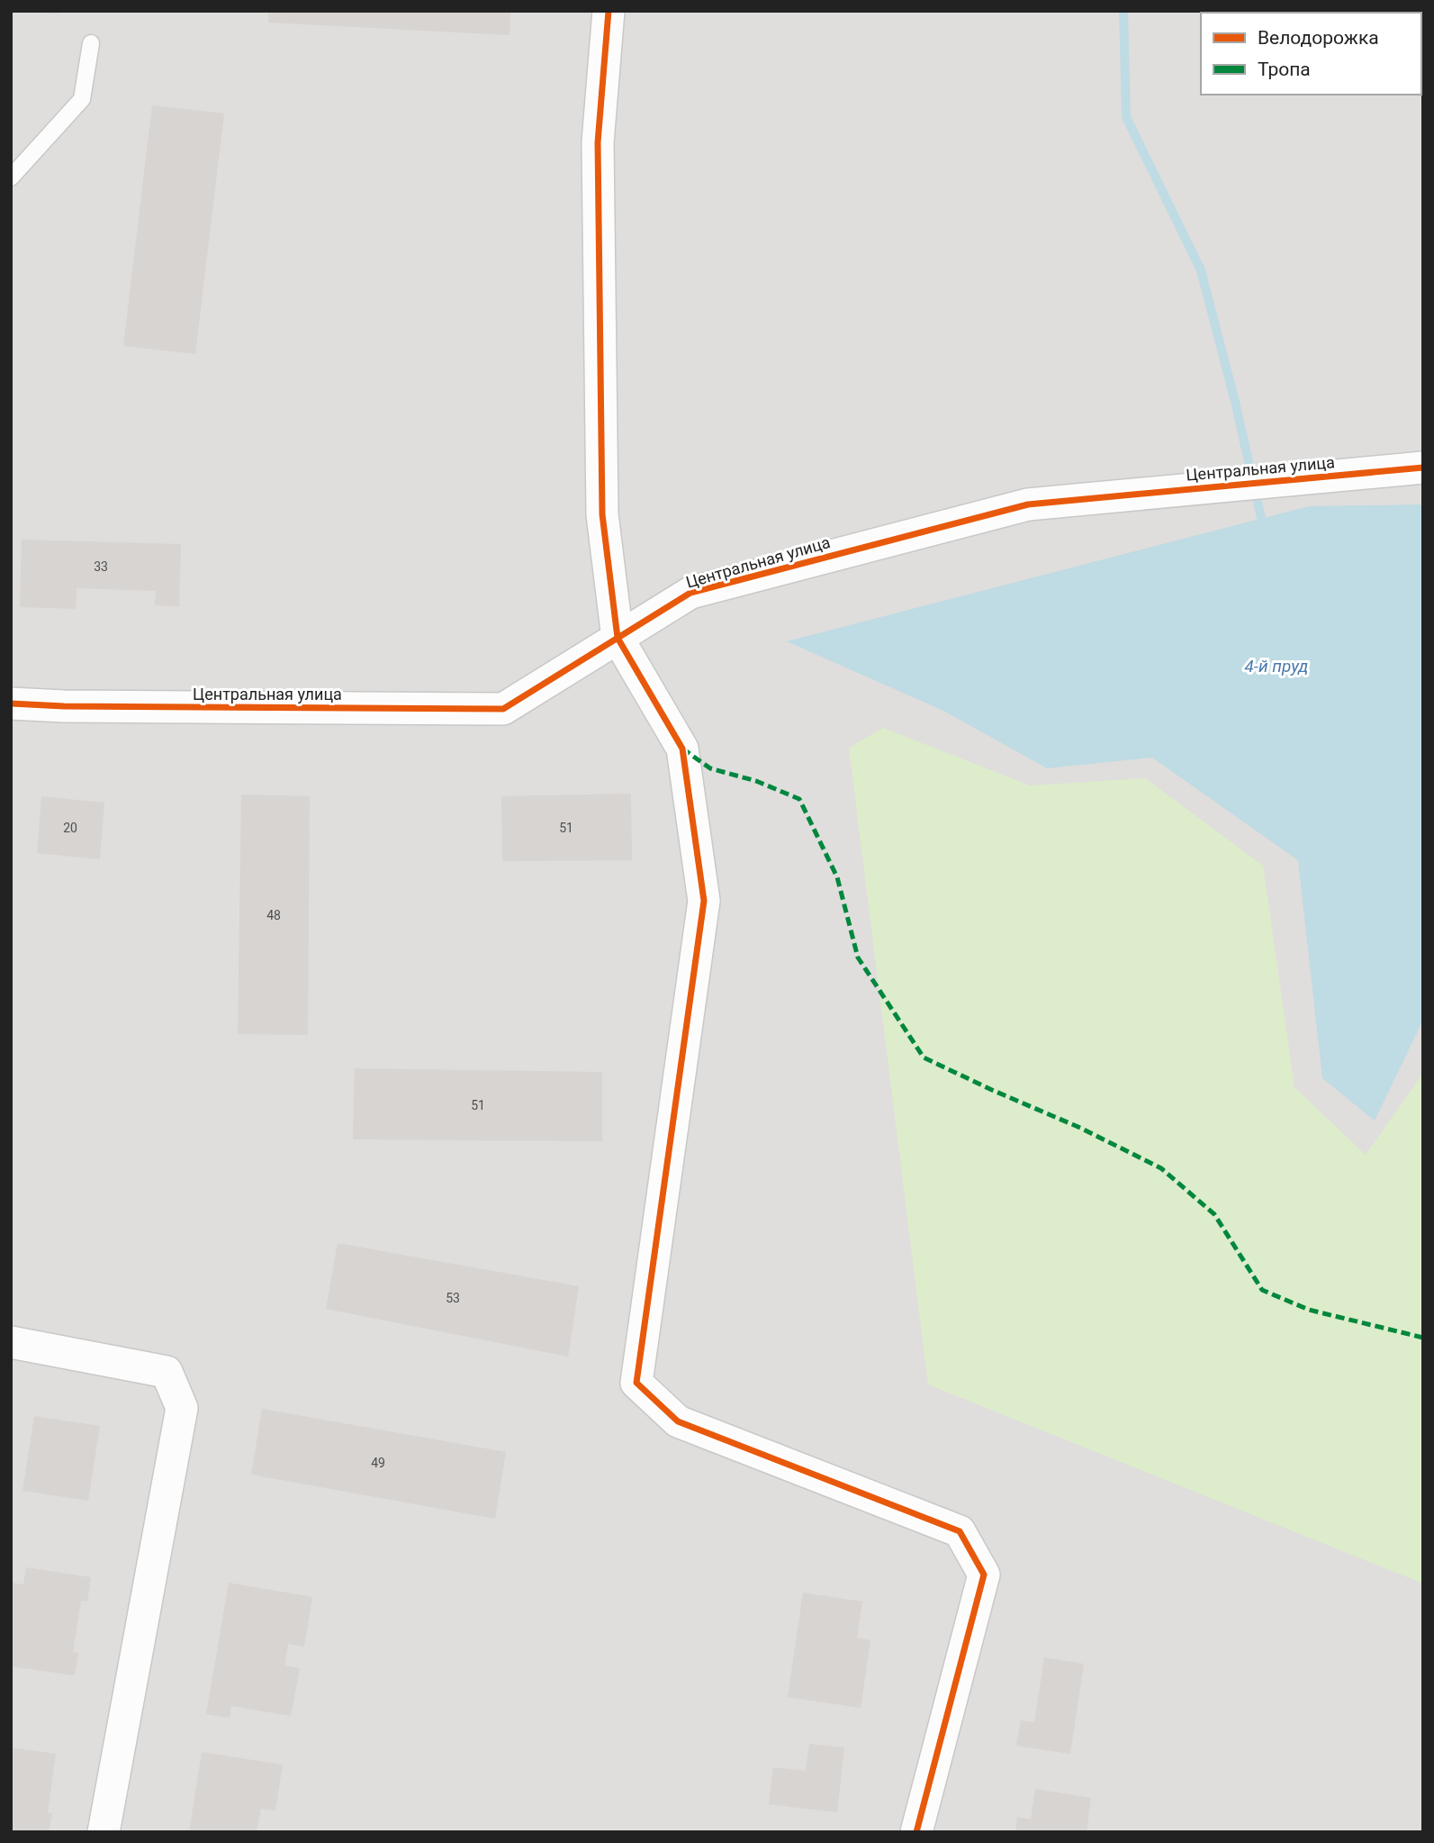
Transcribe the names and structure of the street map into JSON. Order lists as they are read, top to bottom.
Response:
{
  "streets": {
    "street": ["Центральная улица"]
  },
  "water": ["4-й пруд"],
  "house_numbers": [
    "33",
    "20",
    "51",
    "48",
    "51",
    "53",
    "49"
  ],
  "legend": ["Велодорожка", "Тропа"]
}
